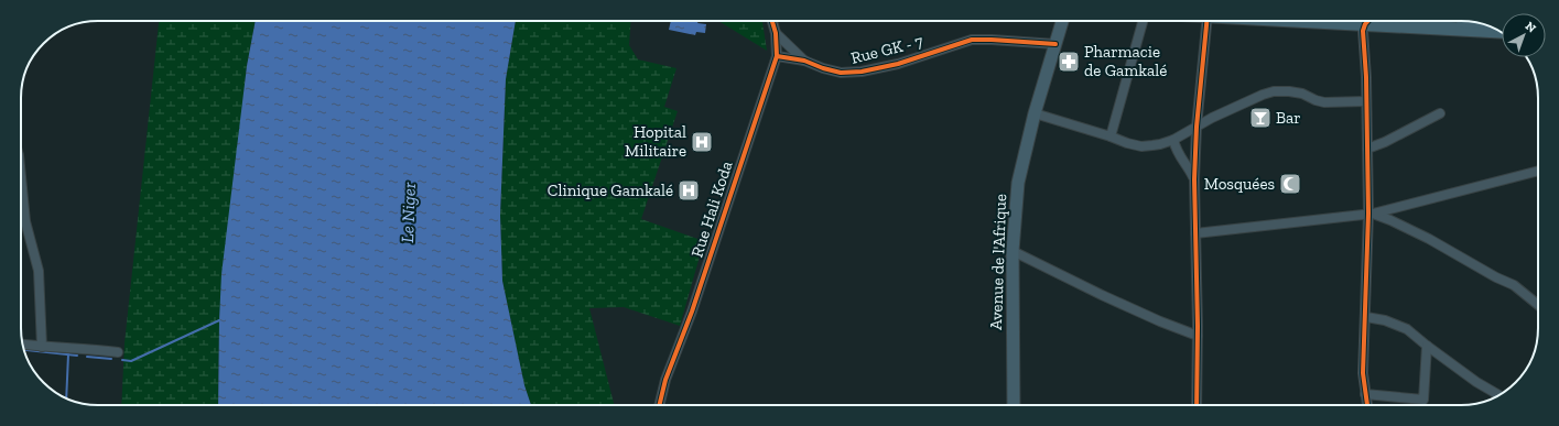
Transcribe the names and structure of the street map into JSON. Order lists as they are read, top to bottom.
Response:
{
  "streets": {
    "main road": ["Avenue de l'Afrique"],
    "street": ["Rue GK - 7", "Rue Hali Koda"]
  },
  "crossings": [
    ["Rue GK - 7", "Rue Hali Koda"],
    ["Rue GK - 7", "Avenue de l'Afrique"]
  ],
  "water": ["Le Niger"],
  "places": {
    "pharmacy": ["Pharmacie de Gamkalé"],
    "bar": ["Bar"],
    "hospital": ["Hopital Militaire", "Clinique Gamkalé"],
    "mosque": ["Mosquées"]
  },
  "north": "top right"
}
